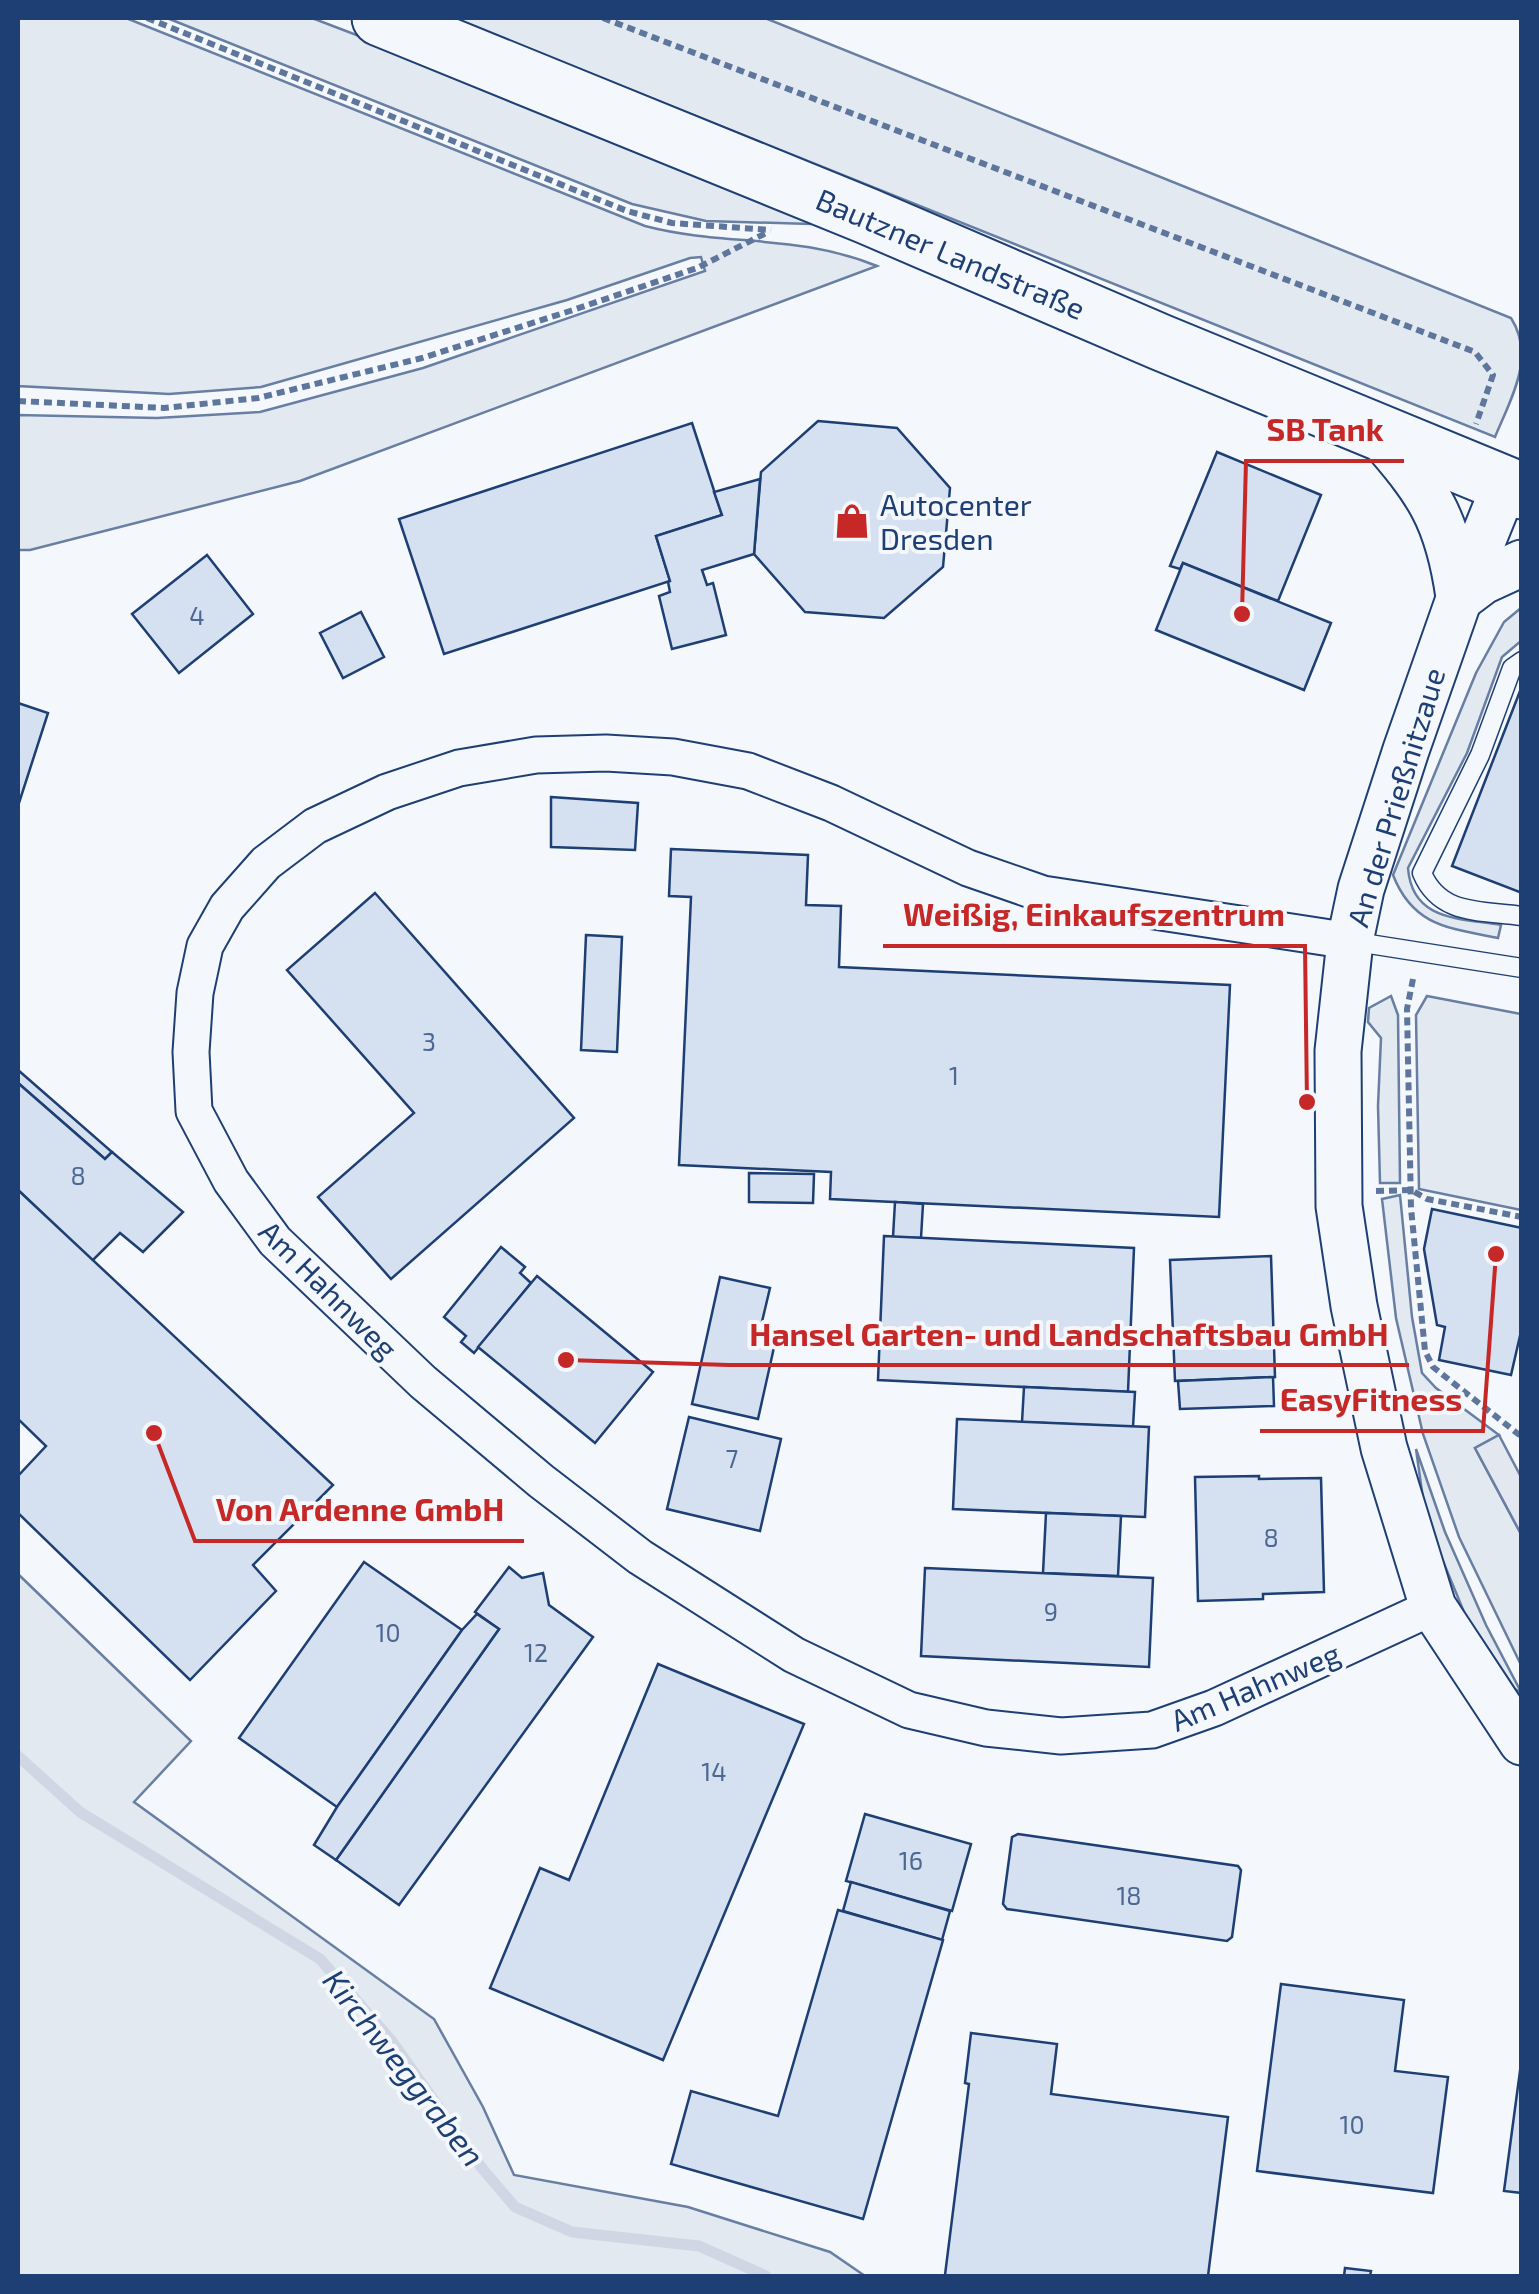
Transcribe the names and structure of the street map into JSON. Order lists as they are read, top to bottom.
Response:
{
  "streets": {
    "main road": ["Bautzner Landstraße"],
    "street": ["An der Prießnitzaue", "Am Hahnweg"]
  },
  "crossings": [
    ["Bautzner Landstraße", "An der Prießnitzaue"],
    ["An der Prießnitzaue", "Am Hahnweg"]
  ],
  "water": ["Kirchweggraben"],
  "places": {
    "shop": ["Autocenter Dresden"],
    "other": [
      "SB Tank",
      "Weißig, Einkaufszentrum",
      "EasyFitness",
      "Hansel Garten- und Landschaftsbau GmbH",
      "Von Ardenne GmbH"
    ]
  },
  "house_numbers": [
    "4",
    "3",
    "1",
    "8",
    "7",
    "8",
    "9",
    "10",
    "12",
    "14",
    "16",
    "18",
    "10"
  ]
}
